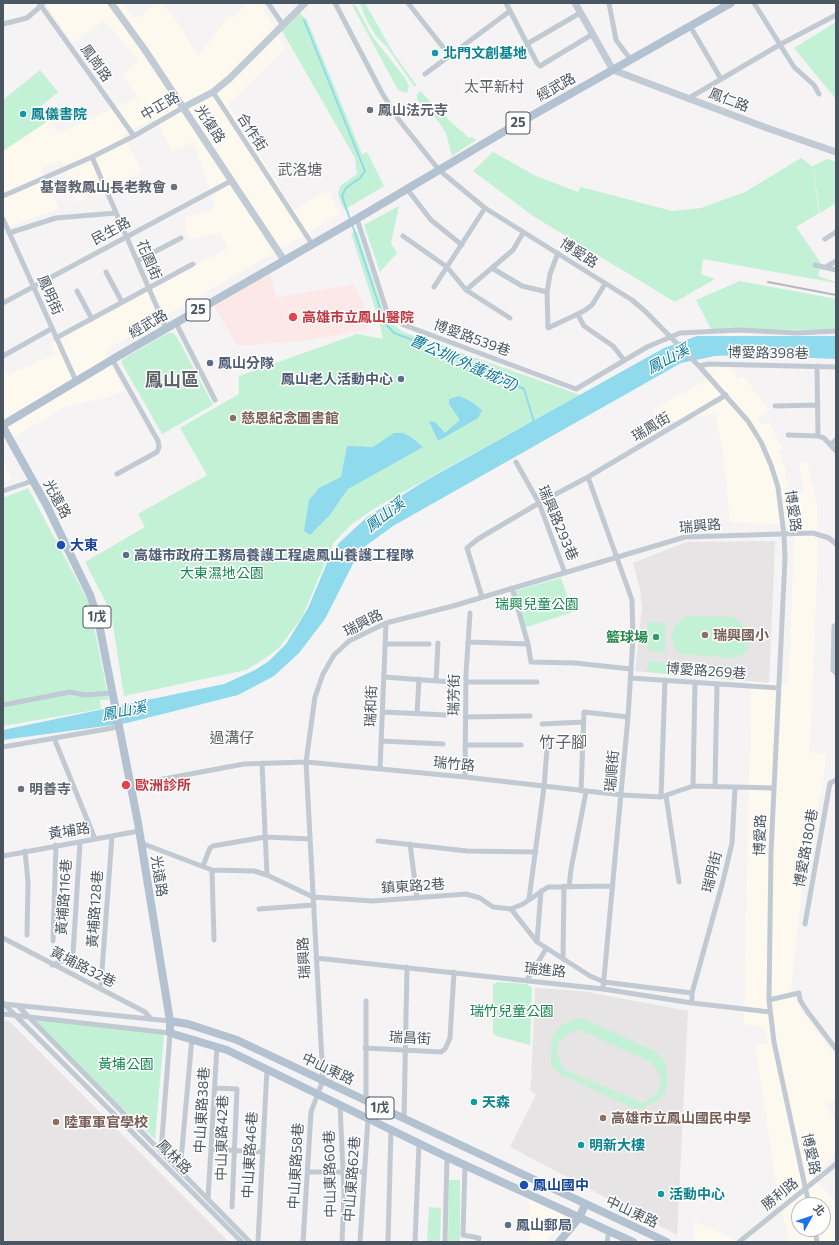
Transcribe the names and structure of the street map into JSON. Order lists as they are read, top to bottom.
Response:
{
  "streets": {
    "main road": [
      "經武路",
      "25",
      "光遠路",
      "1戊",
      "中山東路"
    ],
    "street": [
      "鳳崗路",
      "鳳仁路",
      "中正路",
      "光復路",
      "合作街",
      "民生路",
      "博愛路",
      "花園街",
      "鳳明街",
      "博愛路539巷",
      "博愛路398巷",
      "瑞鳳街",
      "瑞興路293巷",
      "瑞興路",
      "博愛路269巷",
      "瑞芳街",
      "瑞和街",
      "瑞竹路",
      "瑞順街",
      "黃埔路",
      "博愛路180巷",
      "瑞明街",
      "鎮東路2巷",
      "黃埔路116巷",
      "黃埔路128巷",
      "黃埔路32巷",
      "瑞進路",
      "瑞昌街",
      "中山東路38巷",
      "中山東路42巷",
      "中山東路46巷",
      "鳳林路",
      "中山東路58巷",
      "中山東路60巷",
      "中山東路62巷",
      "勝利路"
    ]
  },
  "crossings": [
    ["鳳崗路", "中正路"],
    ["經武路", "鳳仁路"],
    ["經武路", "光復路"],
    ["經武路", "合作街"],
    ["經武路", "博愛路"],
    ["經武路", "花園街"],
    ["經武路", "鳳明街"],
    ["經武路", "博愛路539巷"],
    ["經武路", "光遠路"],
    ["中正路", "光復路"],
    ["中正路", "合作街"],
    ["中正路", "花園街"],
    ["光復路", "民生路"],
    ["民生路", "花園街"],
    ["民生路", "鳳明街"],
    ["博愛路", "博愛路398巷"],
    ["博愛路", "瑞鳳街"],
    ["博愛路", "瑞興路"],
    ["博愛路", "博愛路269巷"],
    ["博愛路", "瑞竹路"],
    ["博愛路", "瑞進路"],
    ["博愛路", "勝利路"],
    ["瑞鳳街", "瑞興路293巷"],
    ["瑞鳳街", "瑞興路"],
    ["光遠路", "1戊"],
    ["光遠路", "瑞竹路"],
    ["光遠路", "黃埔路"],
    ["光遠路", "中山東路"],
    ["瑞興路293巷", "瑞興路"],
    ["瑞興路", "瑞和街"],
    ["瑞興路", "瑞竹路"],
    ["瑞興路", "瑞順街"],
    ["瑞興路", "鎮東路2巷"],
    ["瑞興路", "瑞進路"],
    ["瑞興路", "中山東路"],
    ["瑞興路", "中山東路58巷"],
    ["博愛路269巷", "瑞順街"],
    ["瑞芳街", "瑞竹路"],
    ["瑞和街", "瑞竹路"],
    ["瑞竹路", "瑞順街"],
    ["瑞竹路", "瑞明街"],
    ["瑞順街", "瑞進路"],
    ["黃埔路", "黃埔路116巷"],
    ["黃埔路", "黃埔路128巷"],
    ["瑞明街", "瑞進路"],
    ["黃埔路116巷", "黃埔路32巷"],
    ["黃埔路32巷", "中山東路"],
    ["瑞進路", "瑞昌街"],
    ["中山東路", "中山東路38巷"],
    ["中山東路", "中山東路46巷"],
    ["中山東路", "鳳林路"],
    ["中山東路", "中山東路58巷"],
    ["中山東路", "中山東路60巷"],
    ["中山東路", "中山東路62巷"],
    ["中山東路38巷", "中山東路42巷"],
    ["中山東路38巷", "鳳林路"]
  ],
  "districts": [
    "太平新村",
    "武洛塘",
    "鳳山區",
    "過溝仔",
    "竹子腳"
  ],
  "water": ["鳳山溪", "曹公圳(外護城河)"],
  "parks": [
    "大東濕地公園",
    "瑞興兒童公園",
    "瑞竹兒童公園",
    "黃埔公園"
  ],
  "places": [
    "北門文創基地",
    "鳳山法元寺",
    "鳳儀書院",
    "基督教鳳山長老教會",
    "高雄市立鳳山醫院",
    "鳳山分隊",
    "鳳山老人活動中心",
    "慈恩紀念圖書館",
    "大東",
    "高雄市政府工務局養護工程處鳳山養護工程隊",
    "瑞興國小",
    "籃球場",
    "歐洲診所",
    "明善寺",
    "天森",
    "高雄市立鳳山國民中學",
    "陸軍軍官學校",
    "明新大樓",
    "鳳山國中",
    "活動中心",
    "鳳山郵局"
  ],
  "north": "top right"
}
